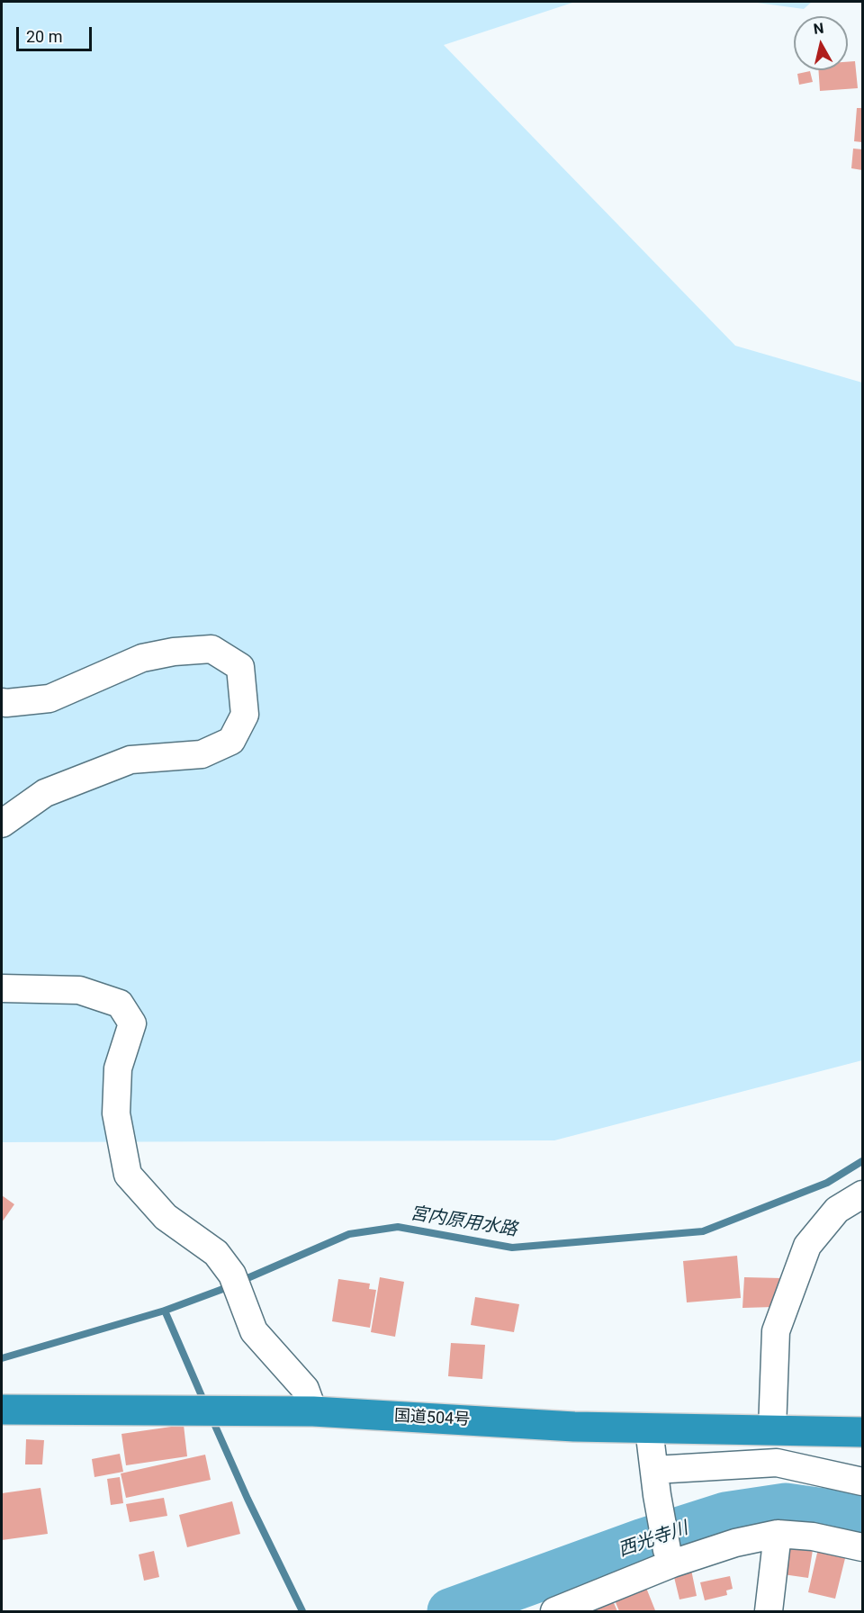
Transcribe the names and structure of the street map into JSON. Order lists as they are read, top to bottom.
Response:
{
  "streets": {
    "highway": ["国道504号"]
  },
  "water": ["宮内原用水路", "西光寺川"],
  "scale_bar": "20 m",
  "north": "top"
}
